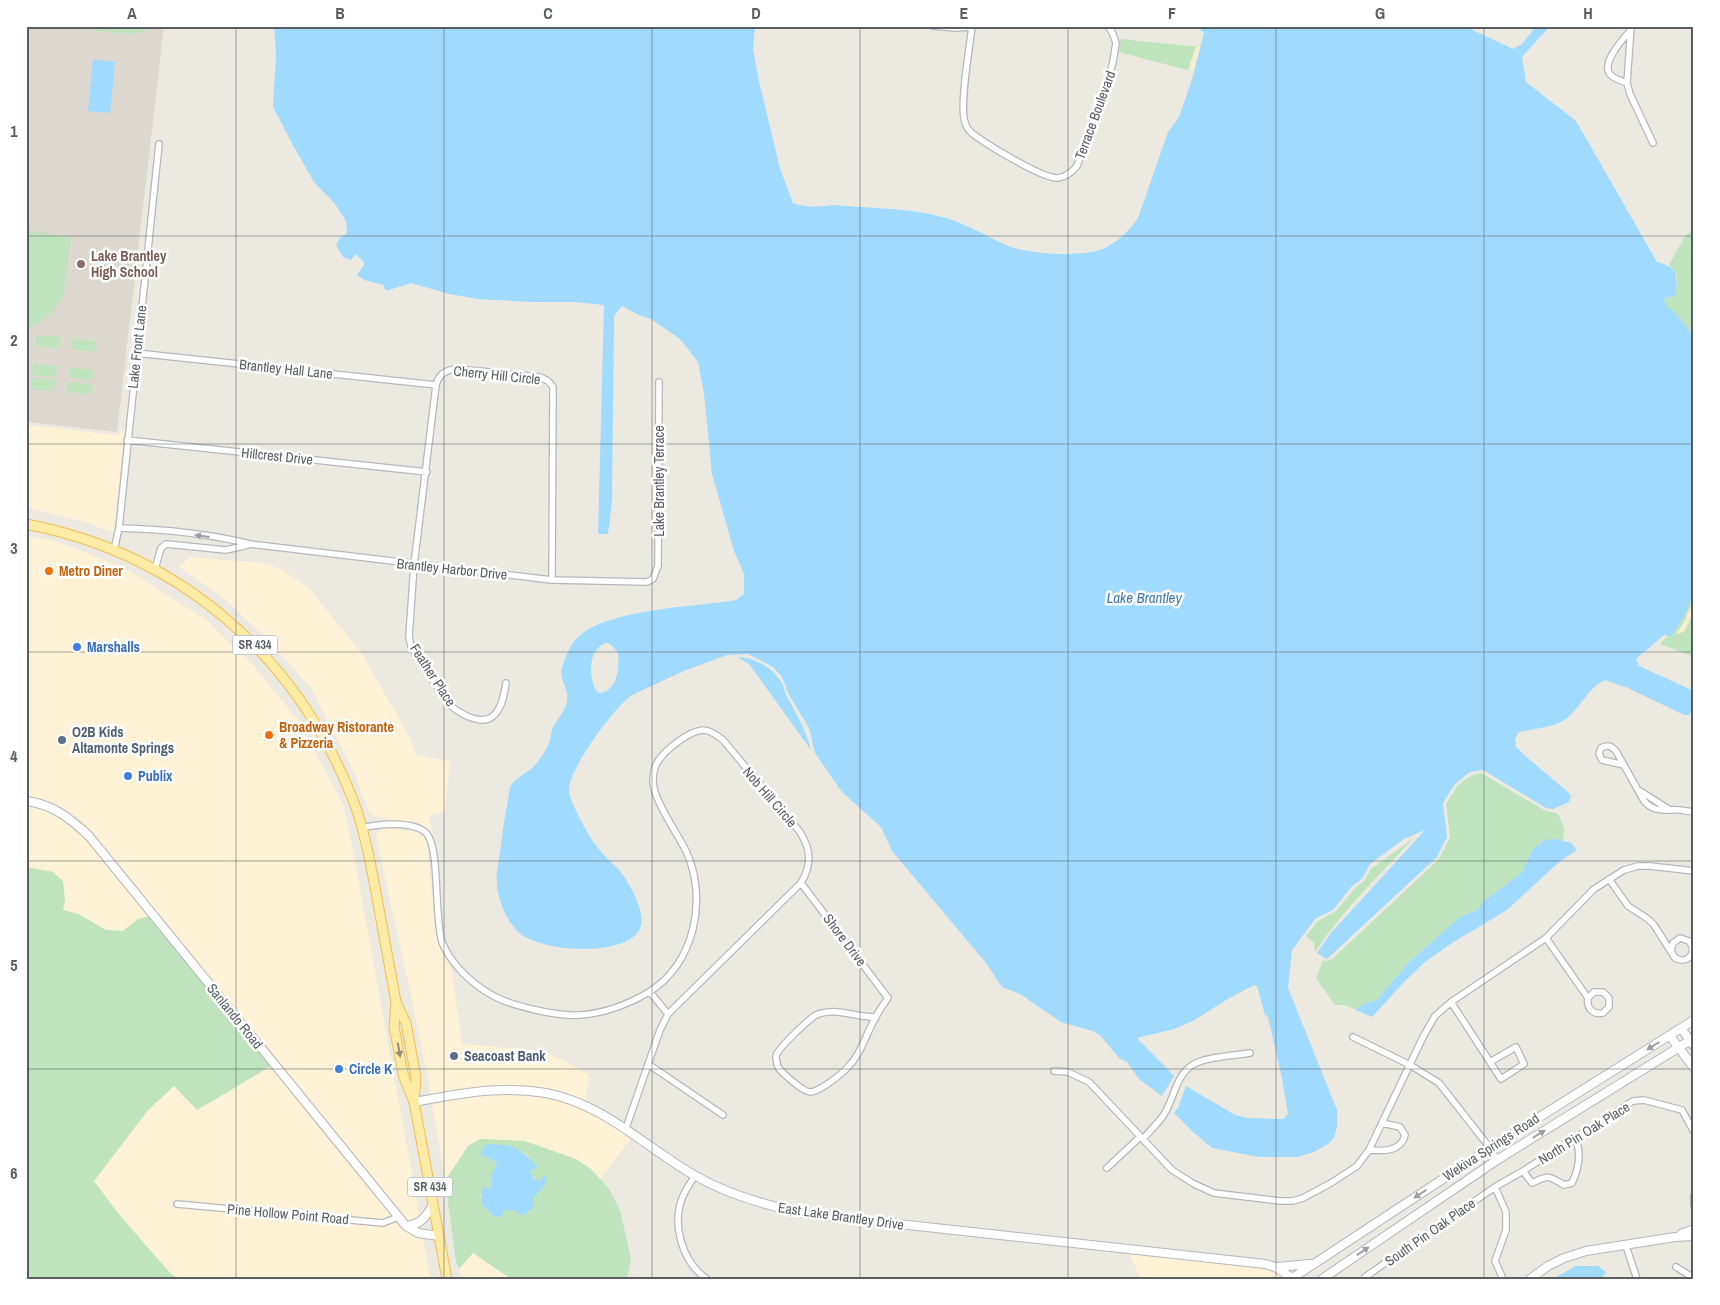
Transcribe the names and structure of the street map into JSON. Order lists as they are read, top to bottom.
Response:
{
  "streets": {
    "main road": ["SR 434"],
    "street": [
      "Terrace Boulevard",
      "Lake Front Lane",
      "Brantley Hall Lane",
      "Cherry Hill Circle",
      "Hillcrest Drive",
      "Lake Brantley Terrace",
      "Brantley Harbor Drive",
      "Feather Place",
      "Nob Hill Circle",
      "Shore Drive",
      "Sanlando Road",
      "North Pin Oak Place",
      "Wekiva Springs Road",
      "Pine Hollow Point Road",
      "East Lake Brantley Drive",
      "South Pin Oak Place"
    ]
  },
  "crossings": [
    ["Lake Front Lane", "Brantley Hall Lane"],
    ["Lake Front Lane", "Hillcrest Drive"],
    ["Lake Front Lane", "Brantley Harbor Drive"],
    ["Lake Front Lane", "SR 434"],
    ["Brantley Hall Lane", "Cherry Hill Circle"],
    ["Cherry Hill Circle", "Hillcrest Drive"],
    ["Cherry Hill Circle", "Brantley Harbor Drive"],
    ["Cherry Hill Circle", "Feather Place"],
    ["Lake Brantley Terrace", "Brantley Harbor Drive"],
    ["Brantley Harbor Drive", "SR 434"],
    ["Brantley Harbor Drive", "Feather Place"],
    ["SR 434", "Nob Hill Circle"],
    ["SR 434", "Sanlando Road"],
    ["SR 434", "East Lake Brantley Drive"],
    ["Nob Hill Circle", "Shore Drive"],
    ["Nob Hill Circle", "East Lake Brantley Drive"],
    ["Sanlando Road", "Pine Hollow Point Road"],
    ["North Pin Oak Place", "South Pin Oak Place"],
    ["Wekiva Springs Road", "East Lake Brantley Drive"]
  ],
  "water": ["Lake Brantley"],
  "places": [
    "Lake Brantley High School",
    "Metro Diner",
    "Marshalls",
    "Broadway Ristorante & Pizzeria",
    "O2B Kids Altamonte Springs",
    "Publix",
    "Seacoast Bank",
    "Circle K"
  ],
  "grid": {
    "columns": [
      "A",
      "B",
      "C",
      "D",
      "E",
      "F",
      "G",
      "H"
    ],
    "rows": [
      "1",
      "2",
      "3",
      "4",
      "5",
      "6"
    ]
  }
}
